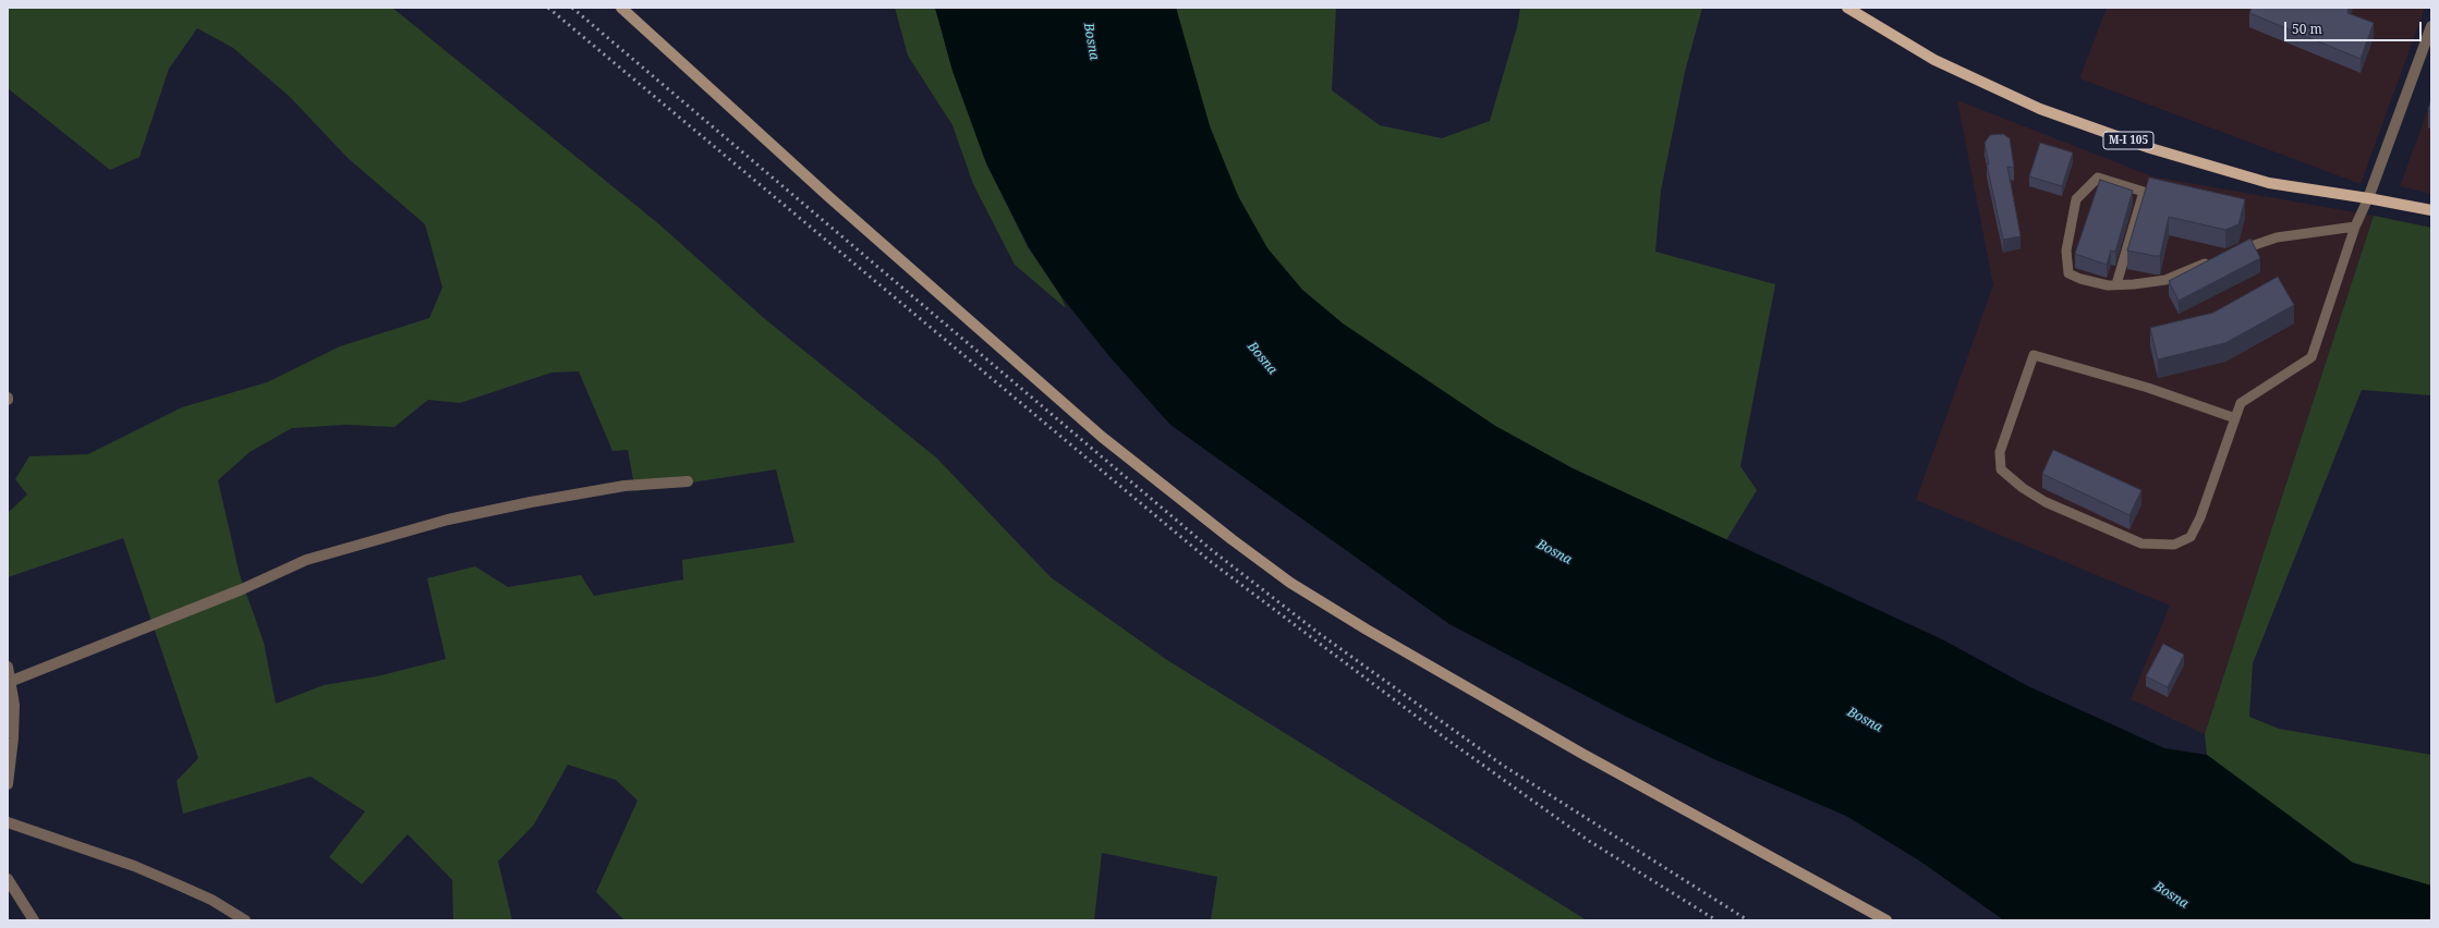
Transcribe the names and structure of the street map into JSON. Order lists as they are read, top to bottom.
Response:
{
  "streets": {
    "main road": ["M-I 105"]
  },
  "water": ["Bosna"],
  "scale_bar": "50 m"
}
